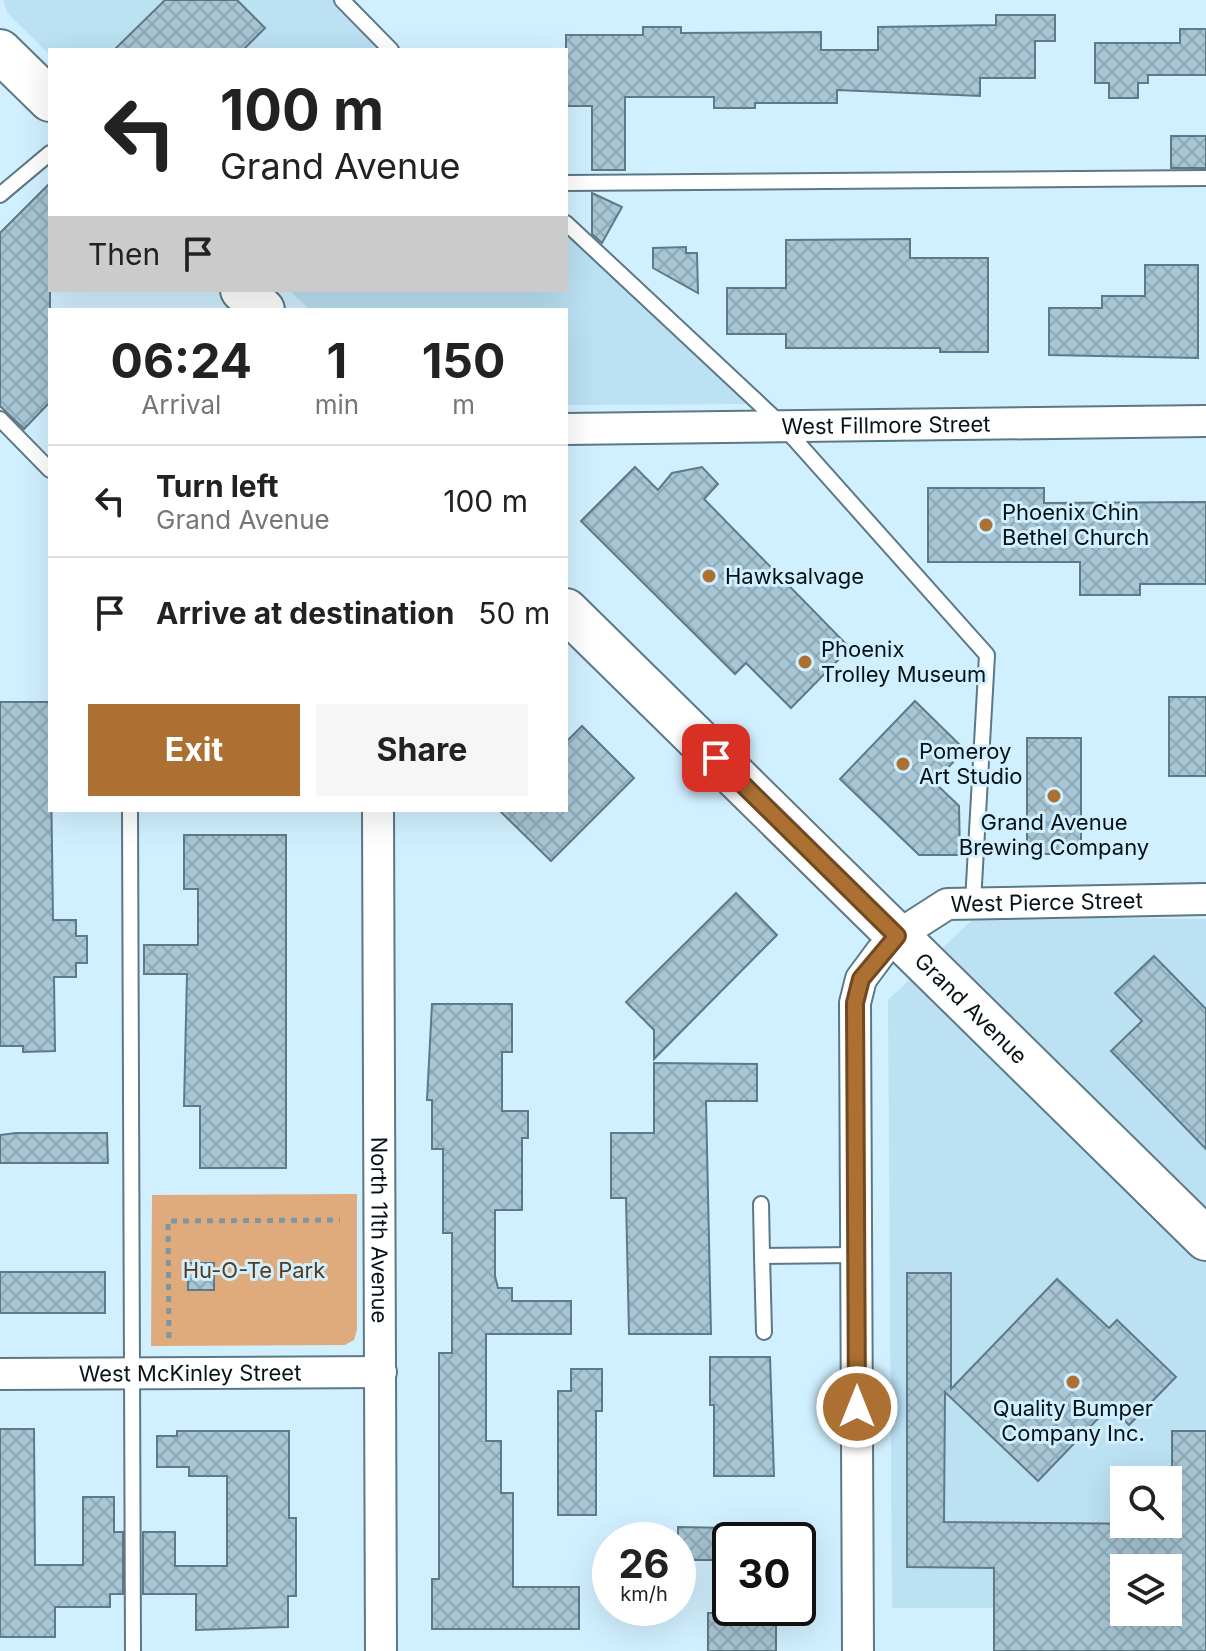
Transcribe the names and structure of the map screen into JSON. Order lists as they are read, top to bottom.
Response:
{
  "streets": {
    "main road": ["Grand Avenue"],
    "street": [
      "West Fillmore Street",
      "West Pierce Street",
      "North 11th Avenue",
      "West McKinley Street"
    ]
  },
  "crossings": [
    ["West Pierce Street", "Grand Avenue"],
    ["North 11th Avenue", "West McKinley Street"]
  ],
  "parks": ["Hu-O-Te Park"],
  "places": [
    "Phoenix Chin Bethel Church",
    "Hawksalvage",
    "Phoenix Trolley Museum",
    "Pomeroy Art Studio",
    "Grand Avenue Brewing Company",
    "Quality Bumper Company Inc."
  ],
  "page": {
    "turn": ["100 m", "Grand Avenue"],
    "then": "Then",
    "eta": [
      "06:24",
      "Arrival",
      "1",
      "min",
      "150",
      "m"
    ],
    "list": [
      {
        "name": "Turn left",
        "note": "Grand Avenue",
        "value": "100 m"
      },
      {
        "name": "Arrive at destination",
        "value": "50 m"
      }
    ],
    "buttons": ["Exit", "Share"],
    "speed": "26 km/h",
    "limit": "30"
  }
}
